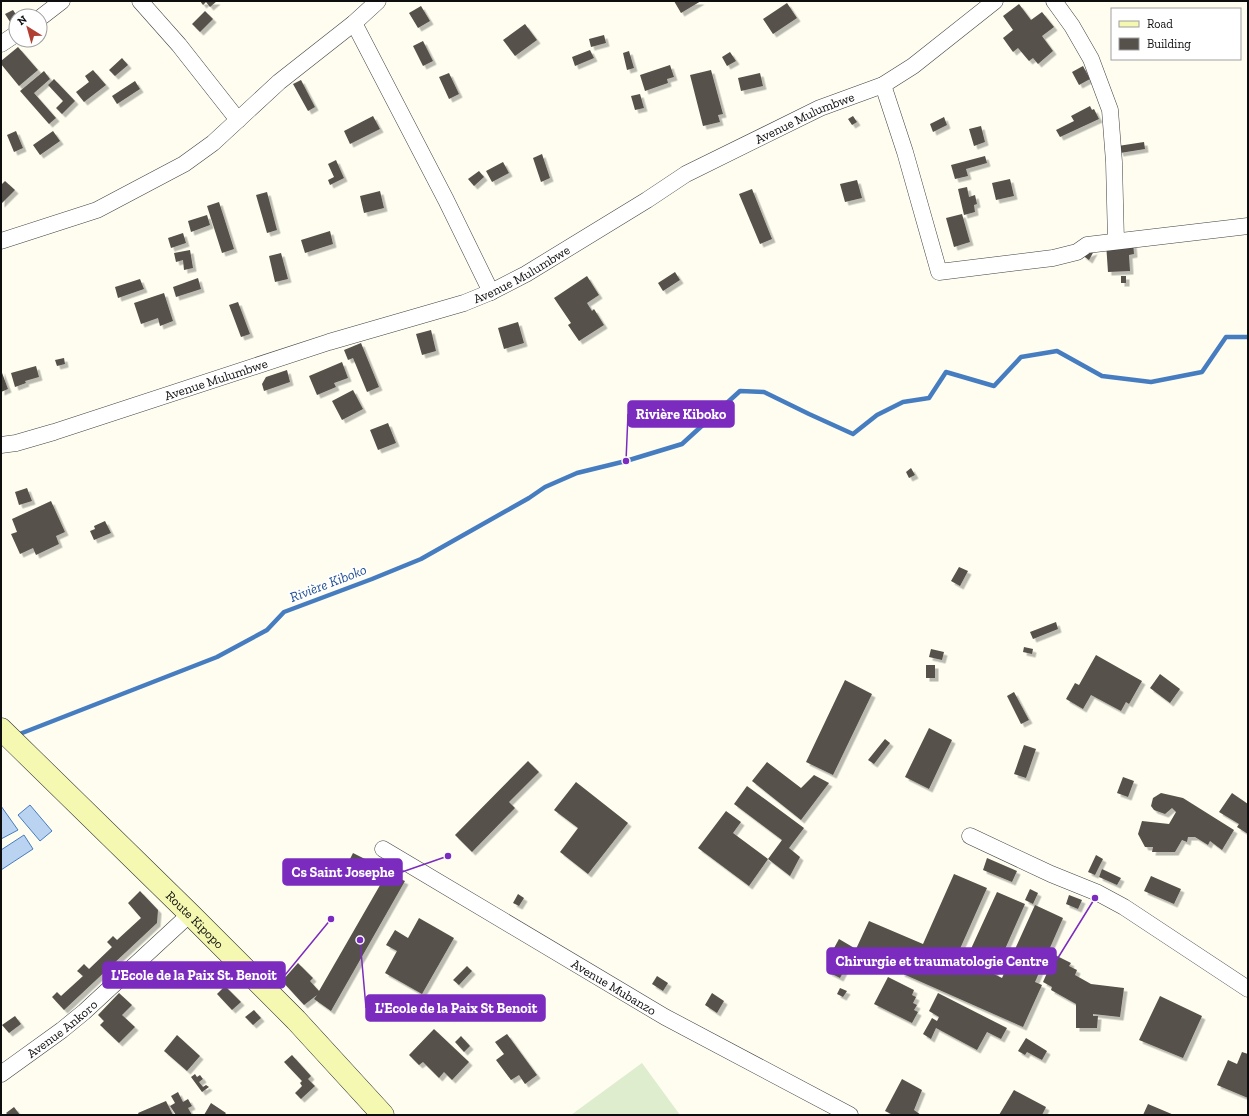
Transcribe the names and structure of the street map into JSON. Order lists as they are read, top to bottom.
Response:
{
  "streets": {
    "main road": ["Route Kipopo"],
    "street": ["Avenue Mulumbwe", "Avenue Mubanzo", "Avenue Ankoro"]
  },
  "crossings": [
    ["Route Kipopo", "Avenue Ankoro"]
  ],
  "water": ["Rivière Kiboko"],
  "places": [
    "Rivière Kiboko",
    "Cs Saint Josephe",
    "Chirurgie et traumatologie Centre",
    "L'Ecole de la Paix St. Benoit",
    "L'Ecole de la Paix St Benoit"
  ],
  "legend": ["Road", "Building"],
  "north": "top left"
}
